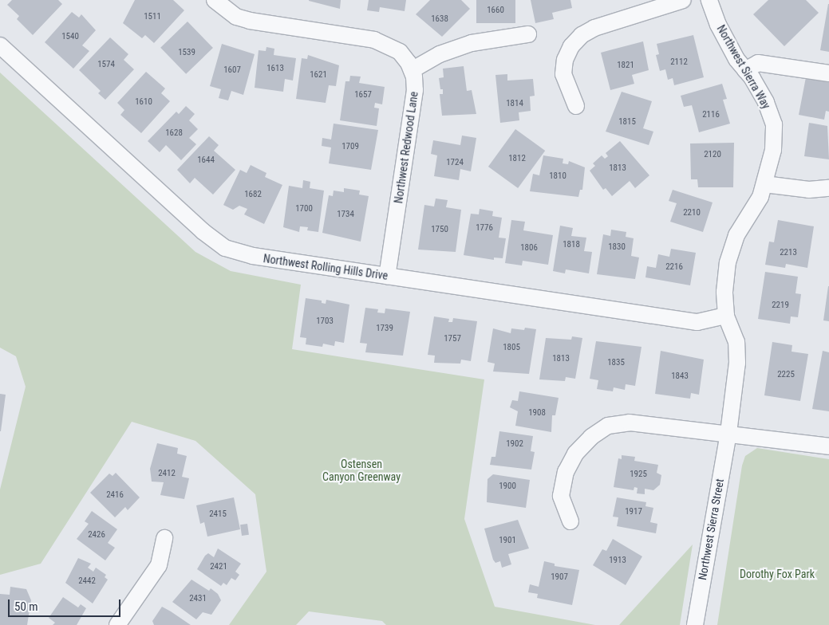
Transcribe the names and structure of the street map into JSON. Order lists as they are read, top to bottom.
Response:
{
  "streets": {
    "street": [
      "Northwest Sierra Way",
      "Northwest Redwood Lane",
      "Northwest Rolling Hills Drive",
      "Northwest Sierra Street"
    ]
  },
  "crossings": [
    ["Northwest Sierra Way", "Northwest Rolling Hills Drive"],
    ["Northwest Sierra Way", "Northwest Sierra Street"],
    ["Northwest Redwood Lane", "Northwest Rolling Hills Drive"]
  ],
  "parks": ["Ostensen Canyon Greenway", "Dorothy Fox Park"],
  "house_numbers": [
    "1660",
    "1511",
    "1638",
    "1540",
    "1539",
    "2112",
    "1574",
    "1821",
    "1613",
    "1607",
    "1621",
    "1657",
    "1610",
    "1814",
    "2116",
    "1815",
    "1628",
    "1709",
    "2120",
    "1812",
    "1644",
    "1724",
    "1813",
    "1810",
    "1682",
    "1700",
    "2210",
    "1734",
    "1776",
    "1750",
    "1818",
    "1830",
    "1806",
    "2213",
    "2216",
    "2219",
    "1703",
    "1739",
    "1757",
    "1805",
    "1813",
    "1835",
    "2225",
    "1843",
    "1908",
    "1902",
    "2412",
    "1925",
    "1900",
    "2416",
    "1917",
    "2415",
    "2426",
    "1901",
    "1913",
    "2421",
    "1907",
    "2442",
    "2431"
  ],
  "scale_bar": "50 m"
}
